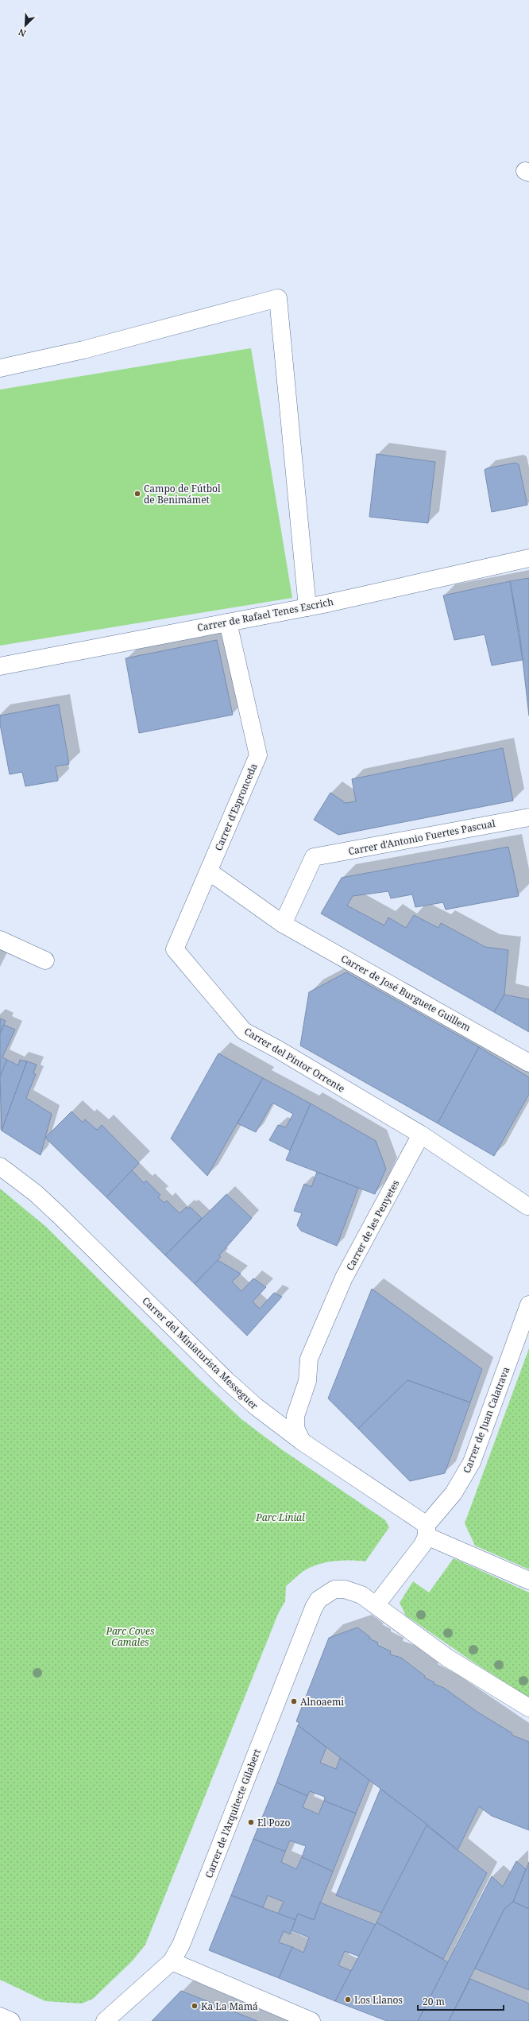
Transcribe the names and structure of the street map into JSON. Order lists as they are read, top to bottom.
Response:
{
  "streets": {
    "street": [
      "Carrer de Rafael Tenes Escrich",
      "Carrer d'Espronceda",
      "Carrer d'Antonio Fuertes Pascual",
      "Carrer de José Burguete Guillem",
      "Carrer del Pintor Orrente",
      "Carrer de les Penyetes",
      "Carrer del Miniaturista Messeguer",
      "Carrer de Juan Calatrava",
      "Carrer de l'Arquitecte Gilabert"
    ]
  },
  "crossings": [
    ["Carrer de Rafael Tenes Escrich", "Carrer d'Espronceda"],
    ["Carrer d'Espronceda", "Carrer de José Burguete Guillem"],
    ["Carrer d'Espronceda", "Carrer del Pintor Orrente"],
    ["Carrer d'Antonio Fuertes Pascual", "Carrer de José Burguete Guillem"],
    ["Carrer del Pintor Orrente", "Carrer de les Penyetes"],
    ["Carrer de les Penyetes", "Carrer del Miniaturista Messeguer"],
    ["Carrer del Miniaturista Messeguer", "Carrer de Juan Calatrava"],
    ["Carrer de Juan Calatrava", "Carrer de l'Arquitecte Gilabert"]
  ],
  "parks": ["Parc Linial", "Parc Coves Camales"],
  "places": [
    "Campo de Fútbol de Benimámet",
    "Alnoaemi",
    "El Pozo",
    "Los Llanos",
    "Ka La Mamá"
  ],
  "scale_bar": "20 m",
  "north": "bottom left"
}
